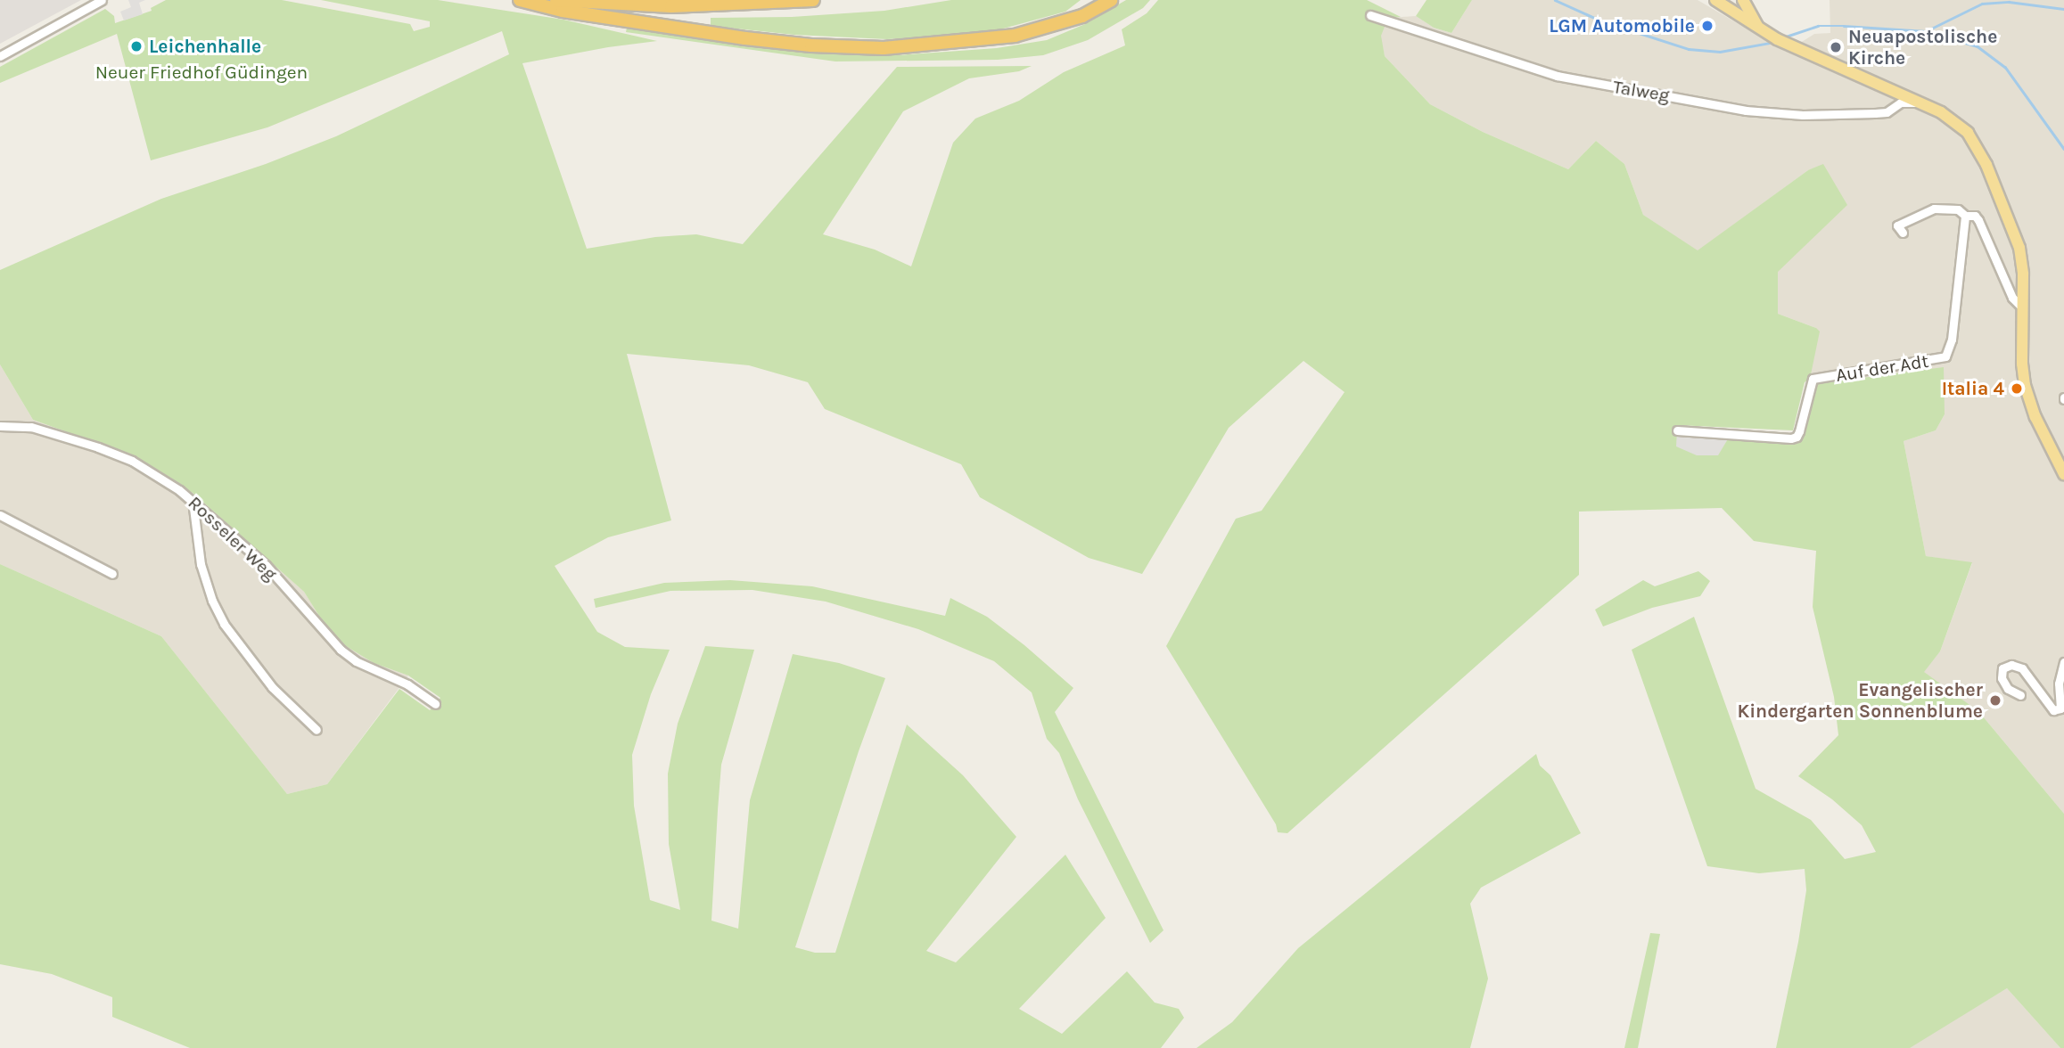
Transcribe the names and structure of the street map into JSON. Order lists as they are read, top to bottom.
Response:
{
  "streets": {
    "street": ["Talweg", "Auf der Adt", "Rosseler Weg"]
  },
  "parks": ["Neuer Friedhof Güdingen"],
  "places": [
    "LGM Automobile",
    "Leichenhalle",
    "Neuapostolische Kirche",
    "Italia 4",
    "Evangelischer Kindergarten Sonnenblume"
  ]
}
